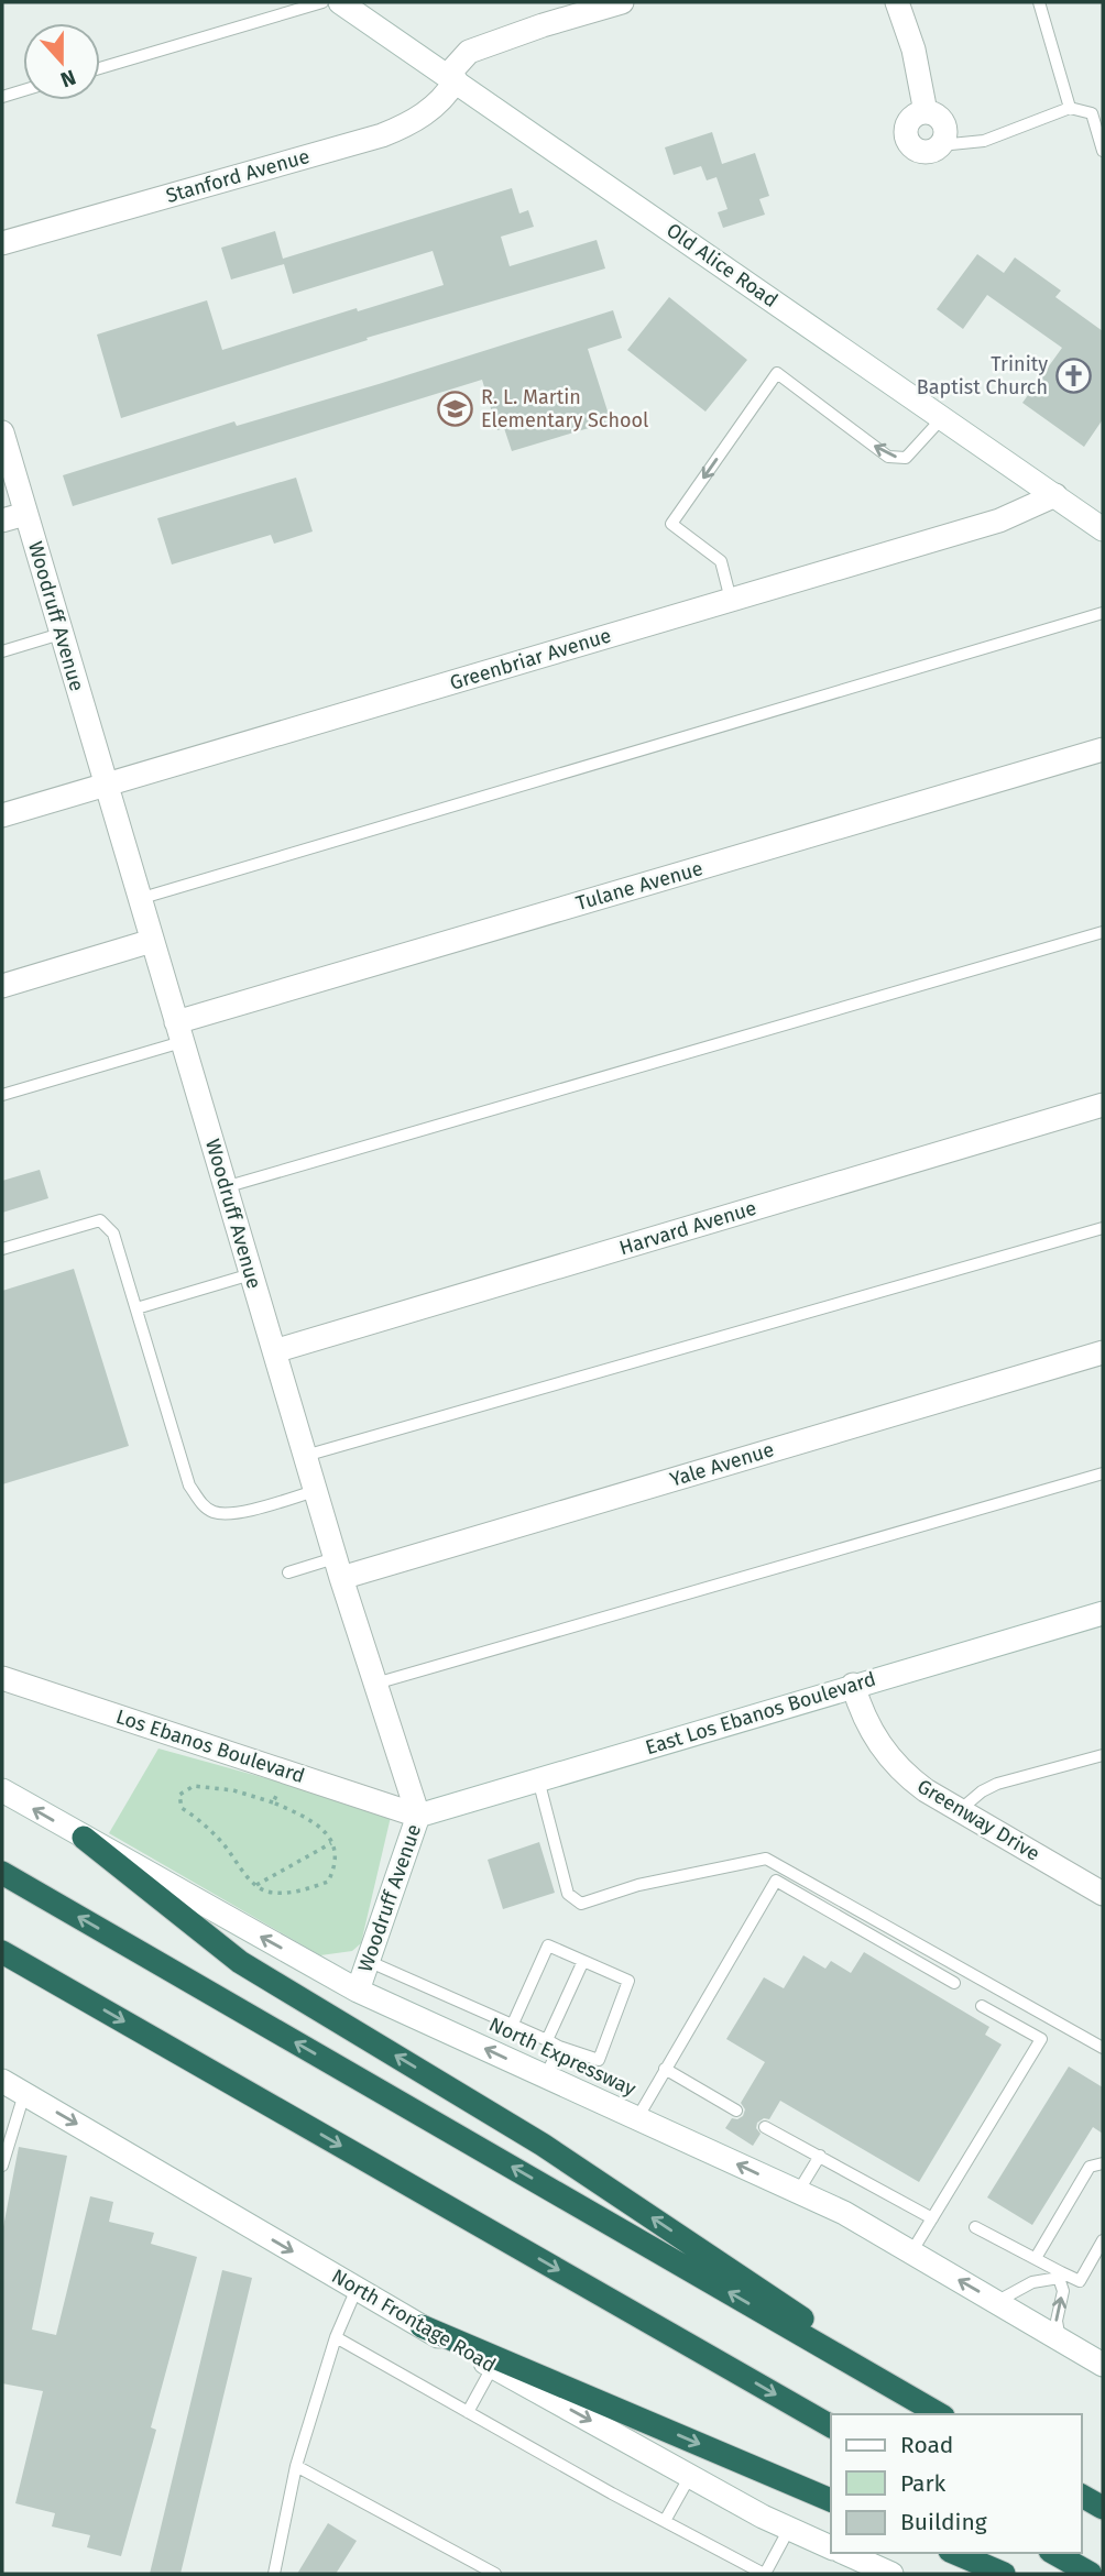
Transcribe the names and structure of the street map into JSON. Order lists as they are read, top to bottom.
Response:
{
  "streets": {
    "street": [
      "Stanford Avenue",
      "Old Alice Road",
      "Woodruff Avenue",
      "Greenbriar Avenue",
      "Tulane Avenue",
      "Harvard Avenue",
      "Yale Avenue",
      "East Los Ebanos Boulevard",
      "Los Ebanos Boulevard",
      "Greenway Drive",
      "North Expressway",
      "North Frontage Road"
    ]
  },
  "crossings": [
    ["Stanford Avenue", "Old Alice Road"],
    ["Old Alice Road", "Greenbriar Avenue"],
    ["Woodruff Avenue", "Greenbriar Avenue"],
    ["Woodruff Avenue", "Tulane Avenue"],
    ["Woodruff Avenue", "Harvard Avenue"],
    ["Woodruff Avenue", "Yale Avenue"],
    ["Woodruff Avenue", "East Los Ebanos Boulevard"],
    ["Woodruff Avenue", "Los Ebanos Boulevard"],
    ["Woodruff Avenue", "North Expressway"],
    ["East Los Ebanos Boulevard", "Los Ebanos Boulevard"],
    ["East Los Ebanos Boulevard", "Greenway Drive"]
  ],
  "one_way": ["North Expressway", "North Frontage Road"],
  "places": {
    "church": ["Trinity Baptist Church"],
    "school or university": ["R. L. Martin Elementary School"]
  },
  "legend": ["Road", "Park", "Building"],
  "north": "bottom"
}
